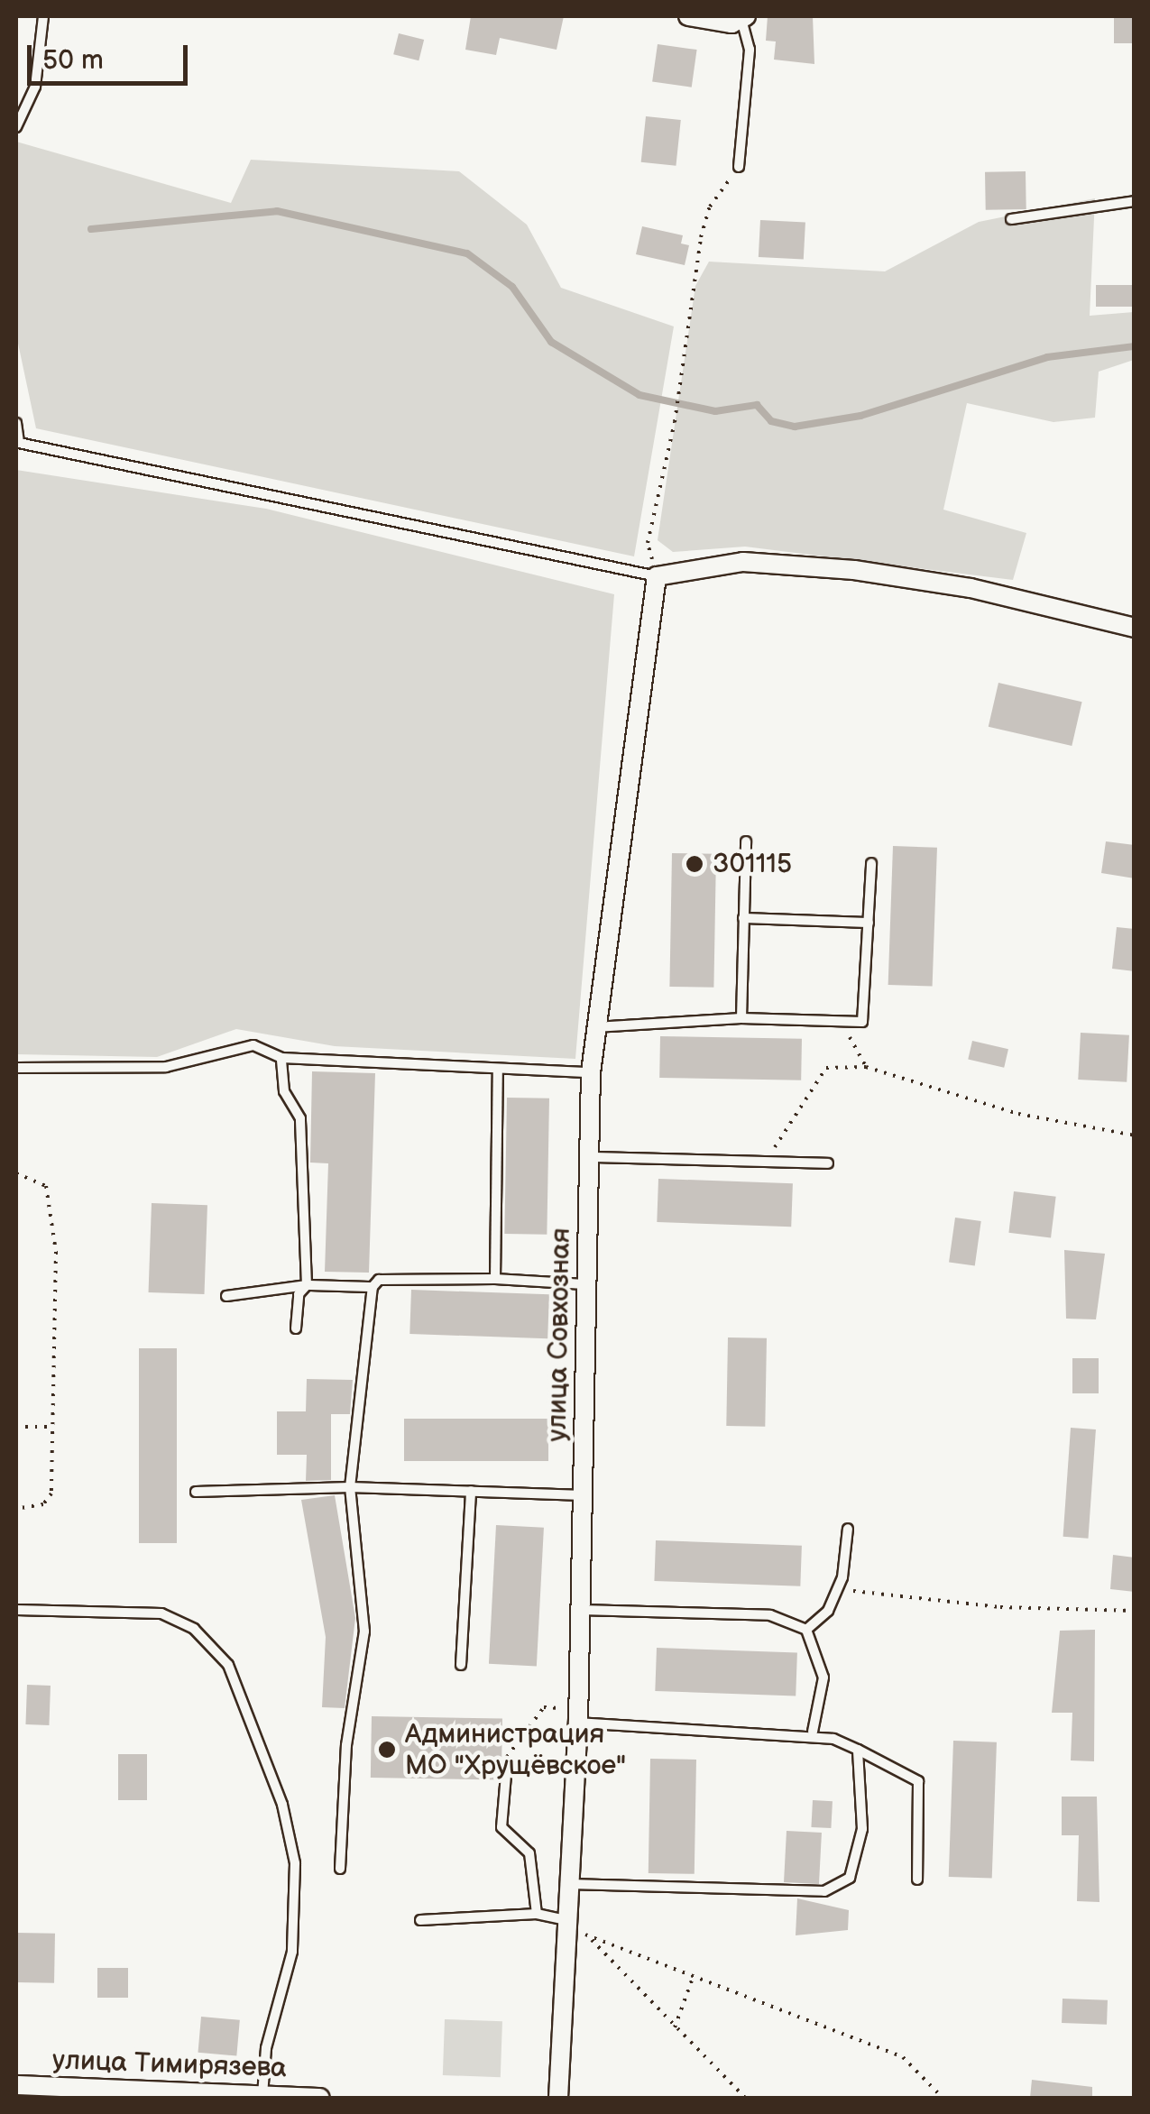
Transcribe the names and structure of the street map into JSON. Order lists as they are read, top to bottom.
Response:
{
  "streets": {
    "street": ["улица Совхозная", "улица Тимирязева"]
  },
  "places": ["301115", "Администрация МО \"Хрущёвское\""],
  "scale_bar": "50 m"
}
